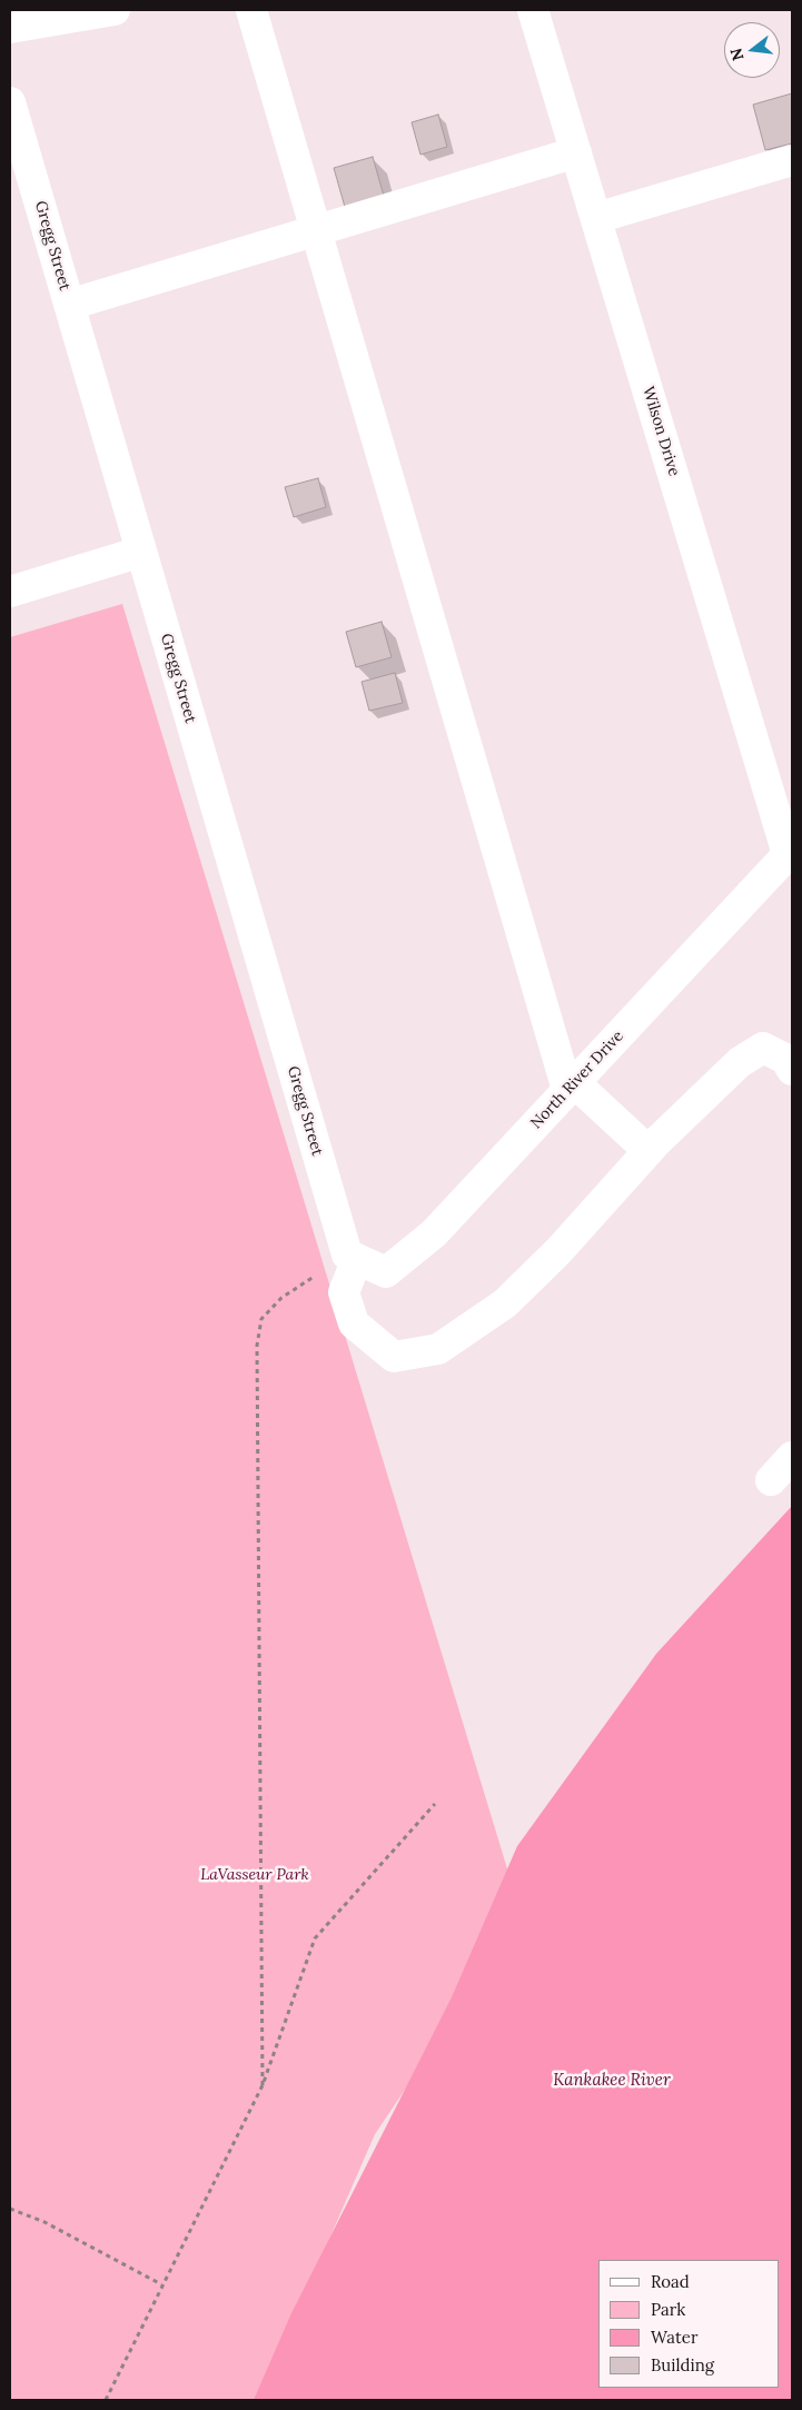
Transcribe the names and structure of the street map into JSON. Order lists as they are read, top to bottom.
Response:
{
  "streets": {
    "street": ["Gregg Street", "Wilson Drive", "North River Drive"]
  },
  "crossings": [
    ["Gregg Street", "North River Drive"],
    ["Wilson Drive", "North River Drive"]
  ],
  "water": ["Kankakee River"],
  "parks": ["LaVasseur Park"],
  "legend": [
    "Road",
    "Park",
    "Water",
    "Building"
  ],
  "north": "left"
}
